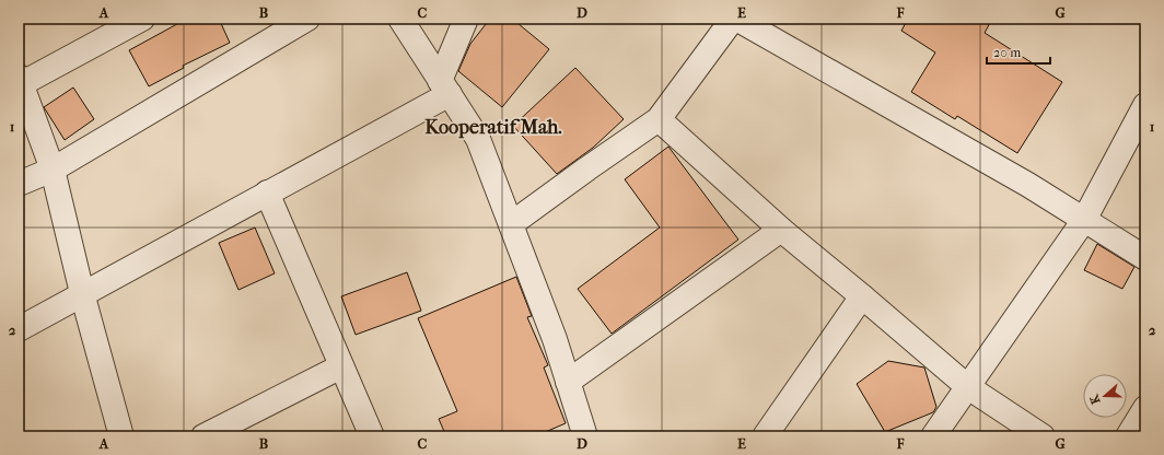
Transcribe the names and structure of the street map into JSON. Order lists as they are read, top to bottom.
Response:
{
  "districts": ["Kooperatif Mah."],
  "scale_bar": "20 m",
  "north": "left",
  "grid": {
    "columns": [
      "A",
      "B",
      "C",
      "D",
      "E",
      "F",
      "G"
    ],
    "rows": ["1", "2"]
  }
}
